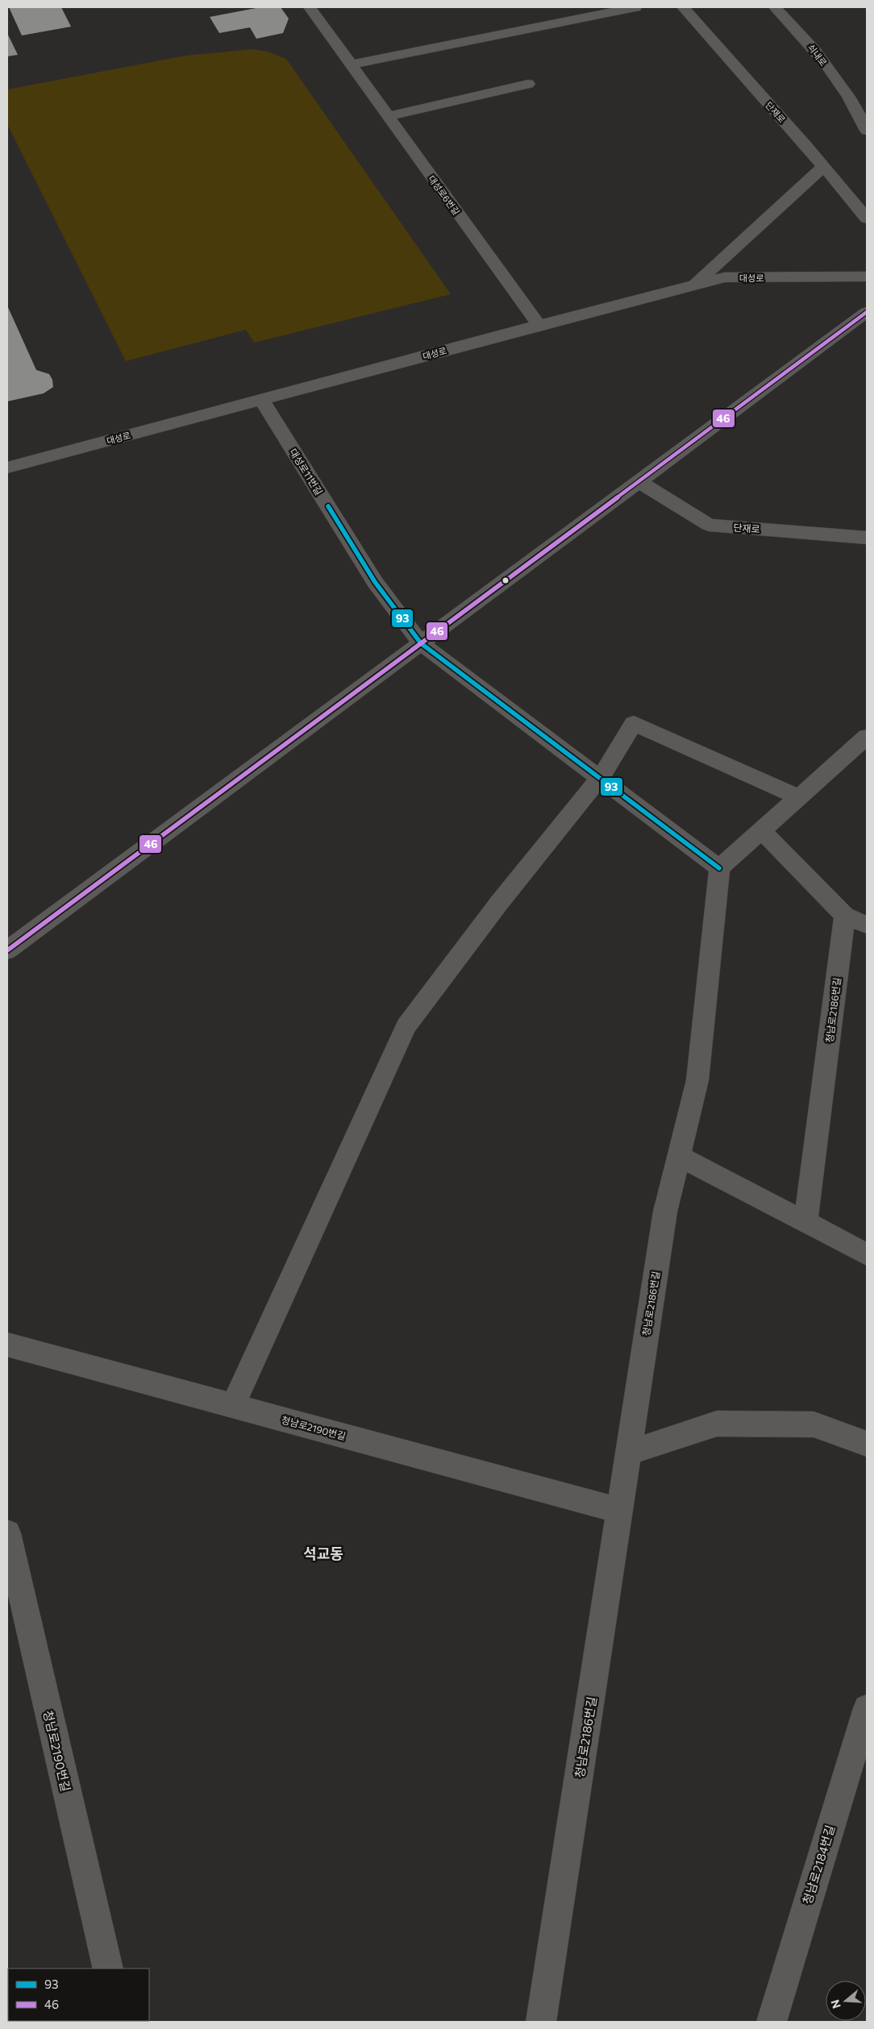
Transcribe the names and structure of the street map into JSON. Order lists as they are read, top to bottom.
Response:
{
  "streets": {
    "street": [
      "쇠내로",
      "단재로",
      "대성로6번길",
      "대성로",
      "대성로11번길",
      "청남로2186번길",
      "청남로2190번길",
      "청남로2184번길"
    ]
  },
  "crossings": [
    ["대성로6번길", "대성로"],
    ["대성로", "대성로11번길"],
    ["청남로2186번길", "청남로2190번길"]
  ],
  "districts": ["석교동"],
  "lines": ["transit line 46", "transit line 93"],
  "legend": ["93", "46"],
  "north": "left"
}
